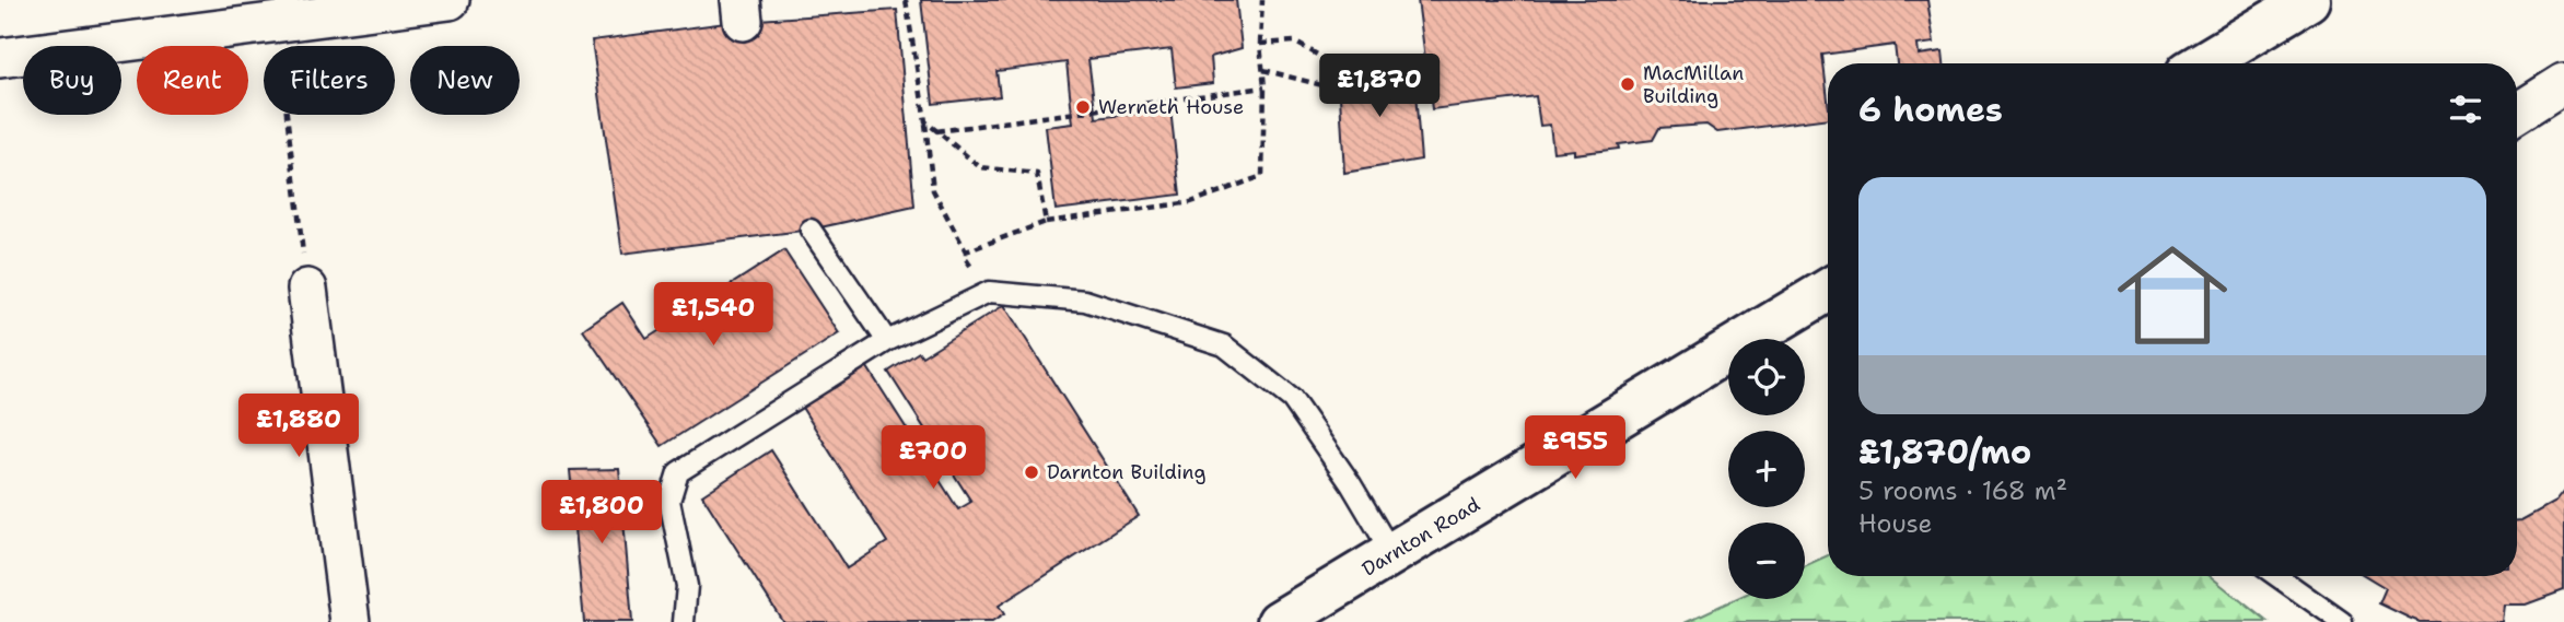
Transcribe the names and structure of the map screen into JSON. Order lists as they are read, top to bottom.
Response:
{
  "streets": {
    "street": ["Darnton Road"]
  },
  "places": ["MacMillan Building", "Werneth House", "Darnton Building"],
  "page": {
    "chip": [
      "Buy",
      "Rent",
      "Filters",
      "New"
    ],
    "price": [
      "£1,870",
      "£1,540",
      "£1,880",
      "£955",
      "£700",
      "£1,800"
    ],
    "heading": "6 homes",
    "list": [
      {
        "name": "£1,870/mo",
        "note": "5 rooms · 168 m² · House"
      }
    ],
    "map_buttons": ["+", "−"]
  }
}
